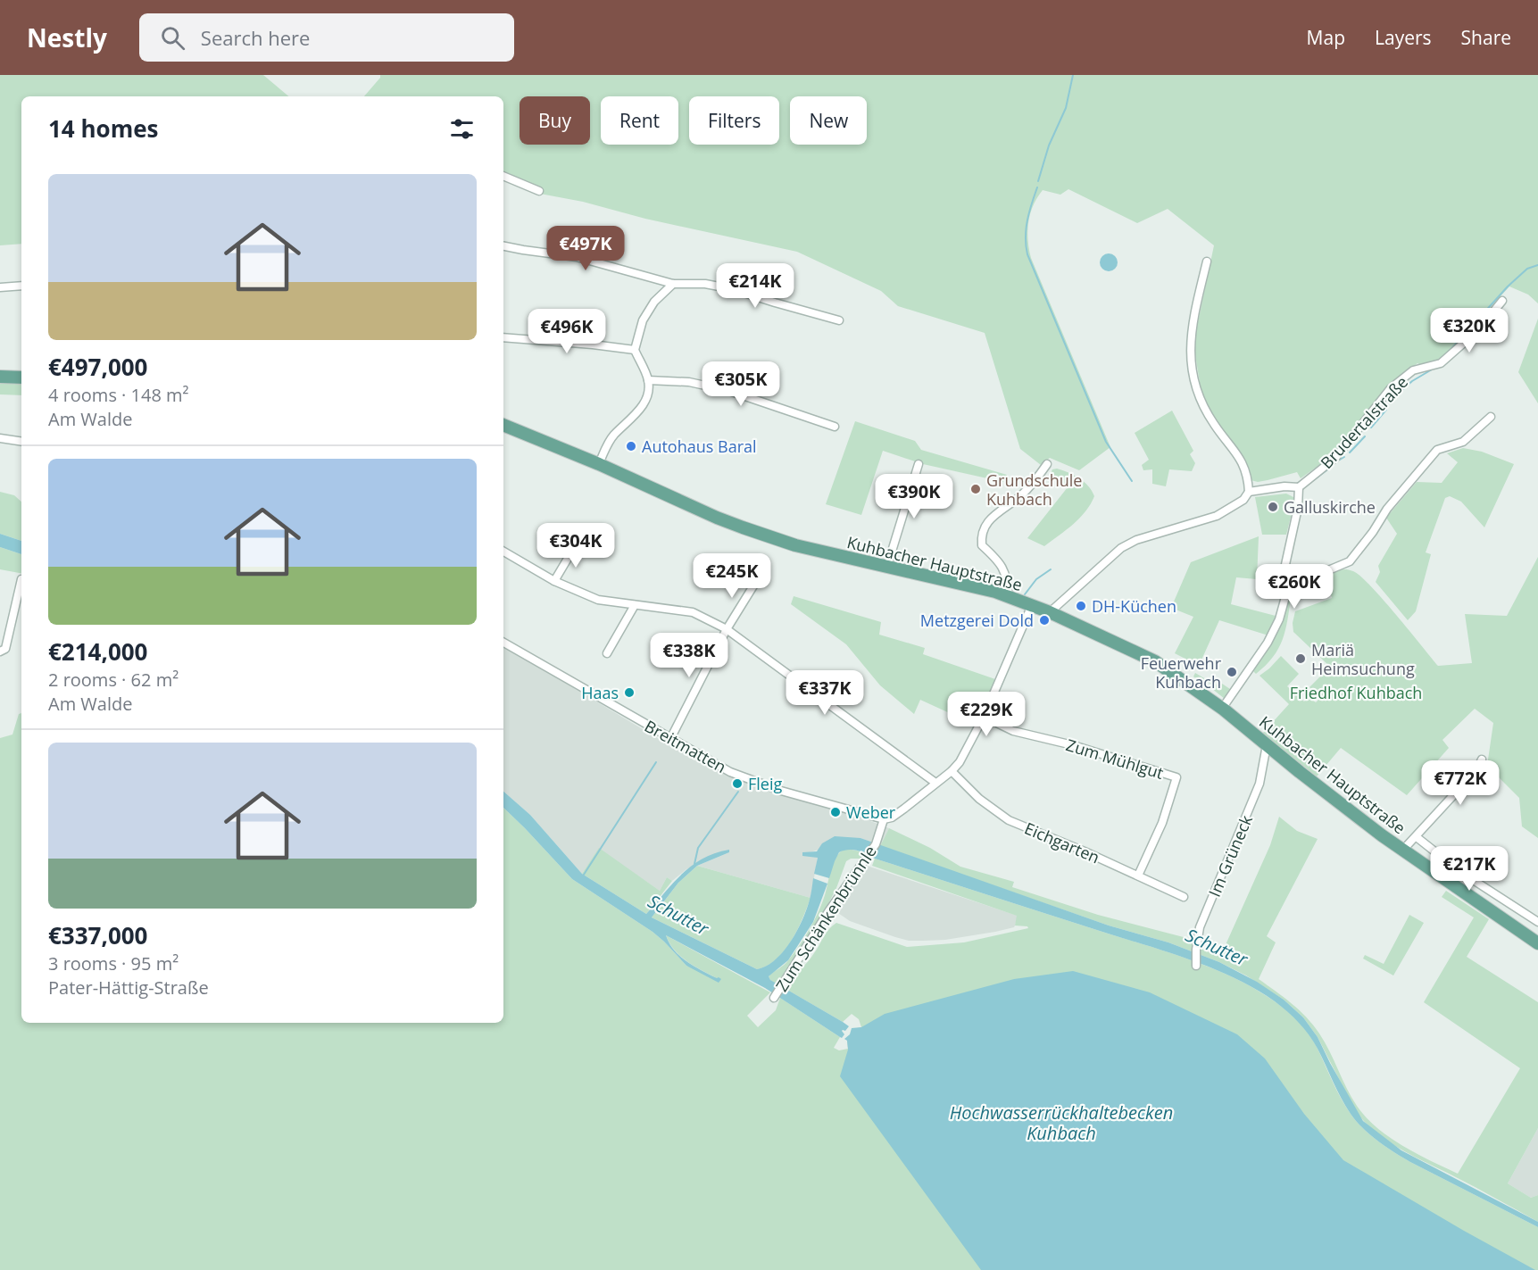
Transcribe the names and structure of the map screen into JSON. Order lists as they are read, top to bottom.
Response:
{
  "streets": {
    "main road": ["Kuhbacher Hauptstraße"],
    "street": [
      "Brudertalstraße",
      "Breitmatten",
      "Zum Mühlgut",
      "Eichgarten",
      "Im Grüneck",
      "Zum Schänkenbrünnle"
    ]
  },
  "crossings": [
    ["Kuhbacher Hauptstraße", "Im Grüneck"],
    ["Breitmatten", "Zum Schänkenbrünnle"],
    ["Zum Mühlgut", "Eichgarten"]
  ],
  "water": ["Schutter", "Hochwasserrückhaltebecken Kuhbach"],
  "parks": ["Friedhof Kuhbach"],
  "places": [
    "Autohaus Baral",
    "Grundschule Kuhbach",
    "Galluskirche",
    "DH-Küchen",
    "Metzgerei Dold",
    "Mariä Heimsuchung",
    "Feuerwehr Kuhbach",
    "Haas",
    "Fleig",
    "Weber"
  ],
  "page": {
    "header": "Nestly",
    "search": "Search here",
    "nav": ["Map", "Layers", "Share"],
    "chip": [
      "Buy",
      "Rent",
      "Filters",
      "New"
    ],
    "heading": "14 homes",
    "list": [
      {
        "name": "€497,000",
        "note": "4 rooms · 148 m² · Am Walde"
      },
      {
        "name": "€214,000",
        "note": "2 rooms · 62 m² · Am Walde"
      },
      {
        "name": "€337,000",
        "note": "3 rooms · 95 m² · Pater-Hättig-Straße"
      }
    ],
    "price": [
      "€497K",
      "€214K",
      "€320K",
      "€496K",
      "€305K",
      "€390K",
      "€304K",
      "€245K",
      "€260K",
      "€338K",
      "€337K",
      "€229K",
      "€772K",
      "€217K"
    ]
  }
}
